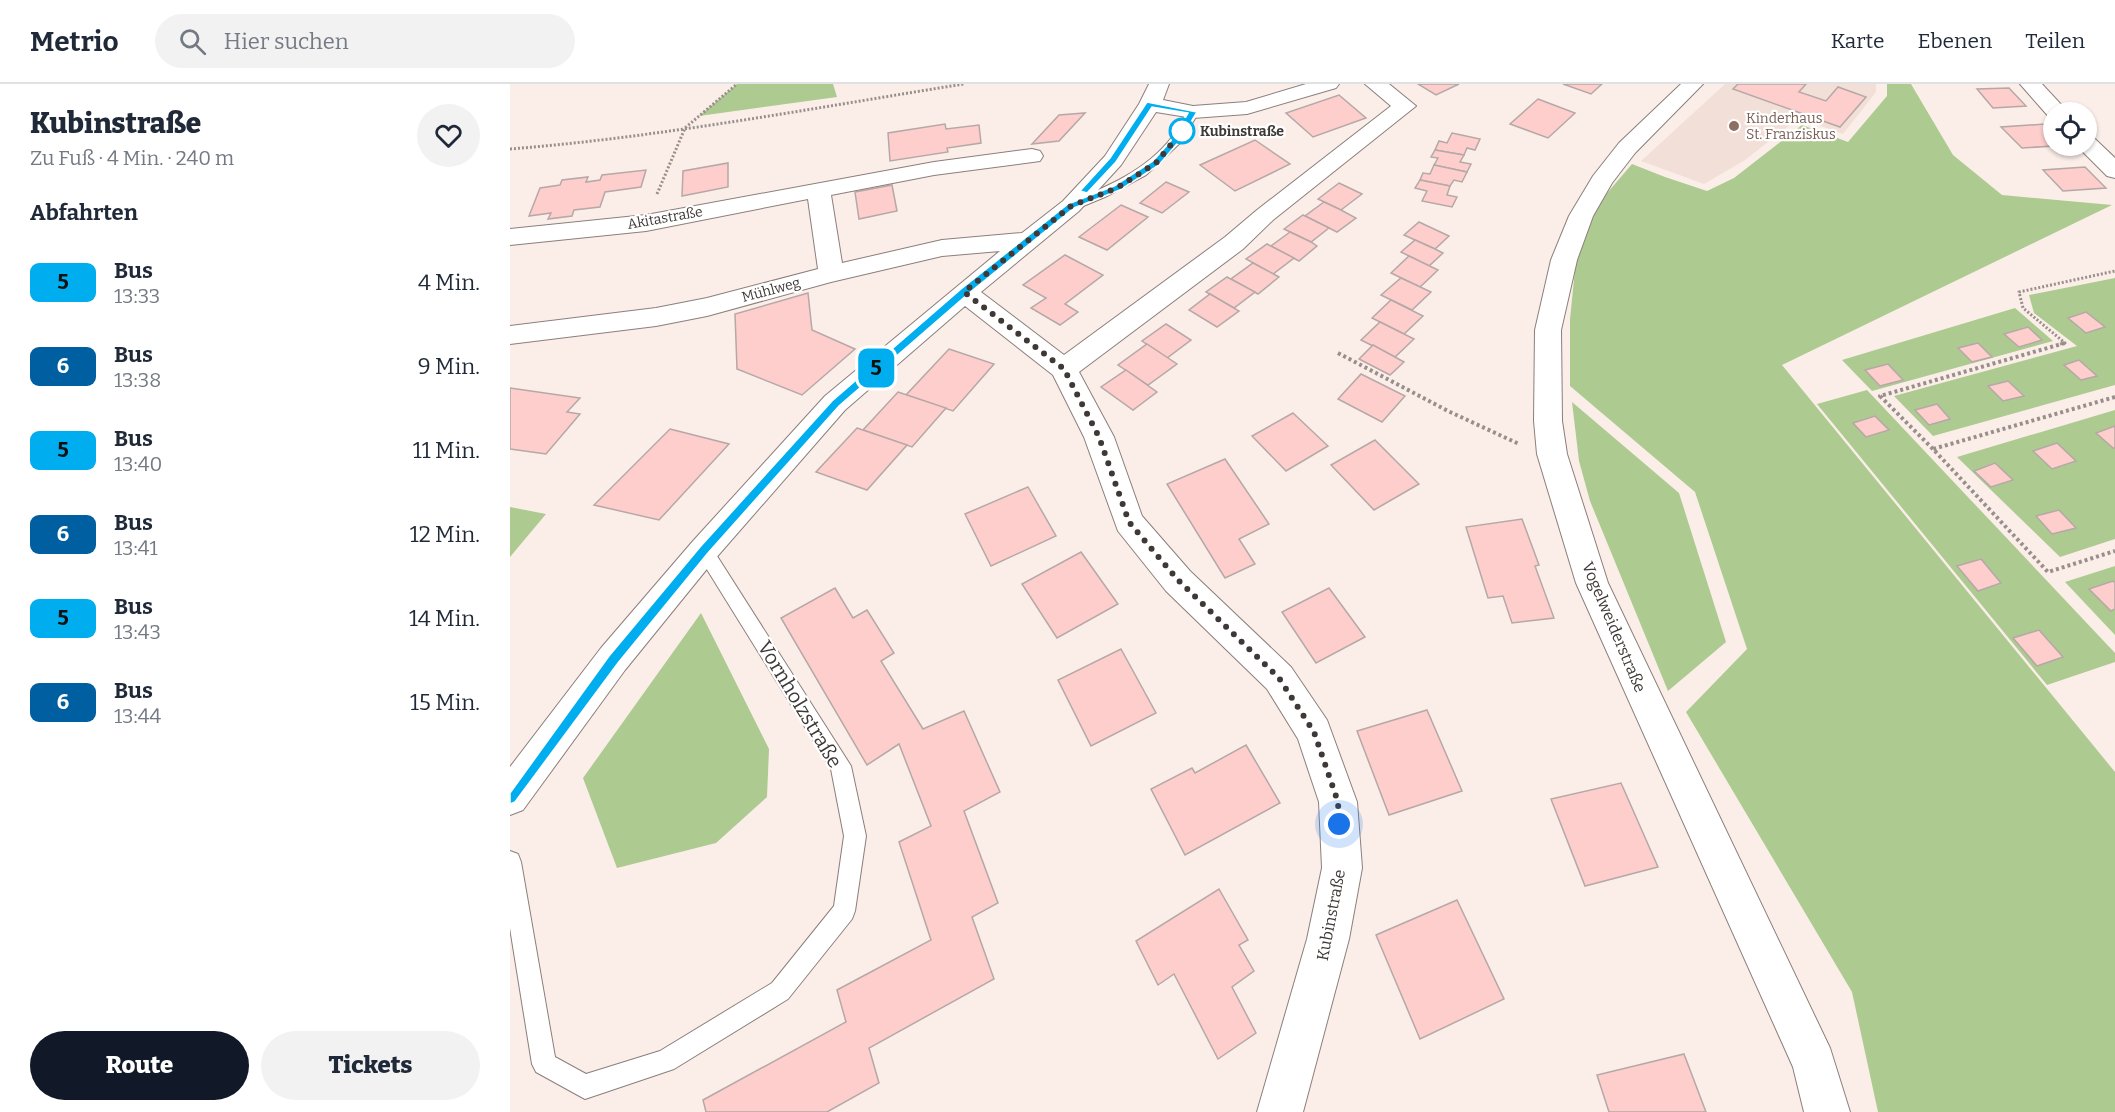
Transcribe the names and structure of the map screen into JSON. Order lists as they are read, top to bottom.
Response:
{
  "streets": {
    "street": [
      "Akitastraße",
      "Mühlweg",
      "Vogelweiderstraße",
      "Kubinstraße"
    ],
    "lane": ["Vornholzstraße"]
  },
  "places": ["Kinderhaus St. Franziskus", "Kubinstraße"],
  "lines": ["bus line 5"],
  "page": {
    "header": "Metrio",
    "search": "Hier suchen",
    "nav": ["Karte", "Ebenen", "Teilen"],
    "heading": [
      ["Kubinstraße", "Zu Fuß · 4 Min. · 240 m"],
      "Abfahrten"
    ],
    "on_map": "5",
    "list": [
      {
        "mark": "5",
        "name": "Bus",
        "note": "13:33",
        "value": "4 Min."
      },
      {
        "mark": "6",
        "name": "Bus",
        "note": "13:38",
        "value": "9 Min."
      },
      {
        "mark": "5",
        "name": "Bus",
        "note": "13:40",
        "value": "11 Min."
      },
      {
        "mark": "6",
        "name": "Bus",
        "note": "13:41",
        "value": "12 Min."
      },
      {
        "mark": "5",
        "name": "Bus",
        "note": "13:43",
        "value": "14 Min."
      },
      {
        "mark": "6",
        "name": "Bus",
        "note": "13:44",
        "value": "15 Min."
      }
    ],
    "buttons": ["Route", "Tickets"]
  }
}
